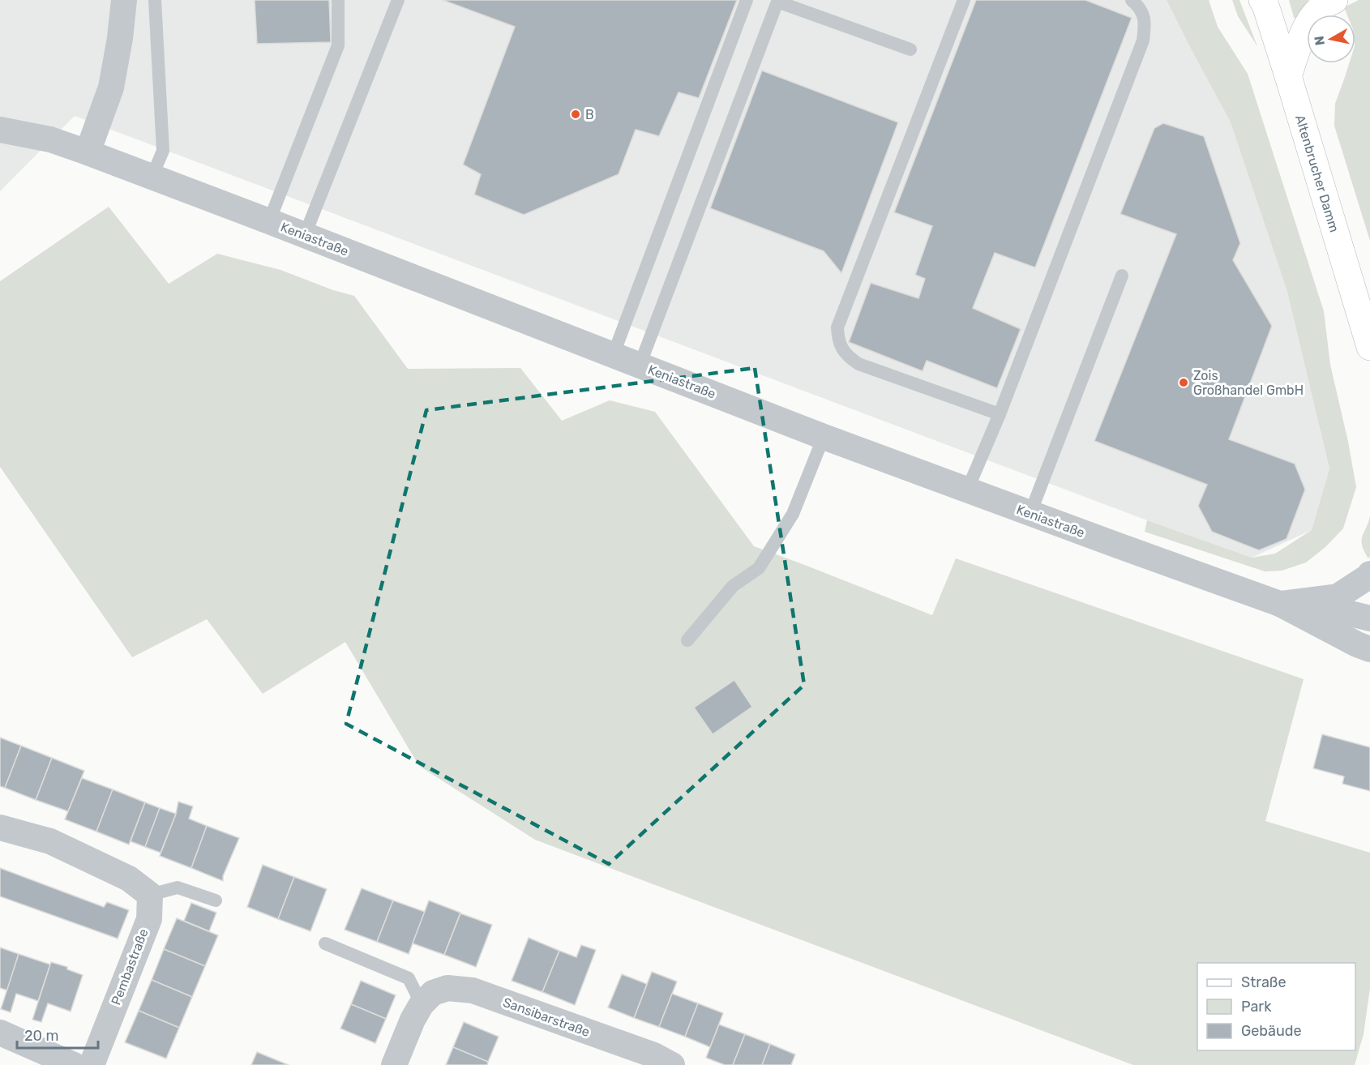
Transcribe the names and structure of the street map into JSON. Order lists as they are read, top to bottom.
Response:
{
  "streets": {
    "main road": ["Altenbrucher Damm"],
    "street": ["Keniastraße", "Pembastraße", "Sansibarstraße"]
  },
  "places": ["B", "Zois Großhandel GmbH"],
  "legend": ["Straße", "Park", "Gebäude"],
  "scale_bar": "20 m",
  "north": "left"
}
